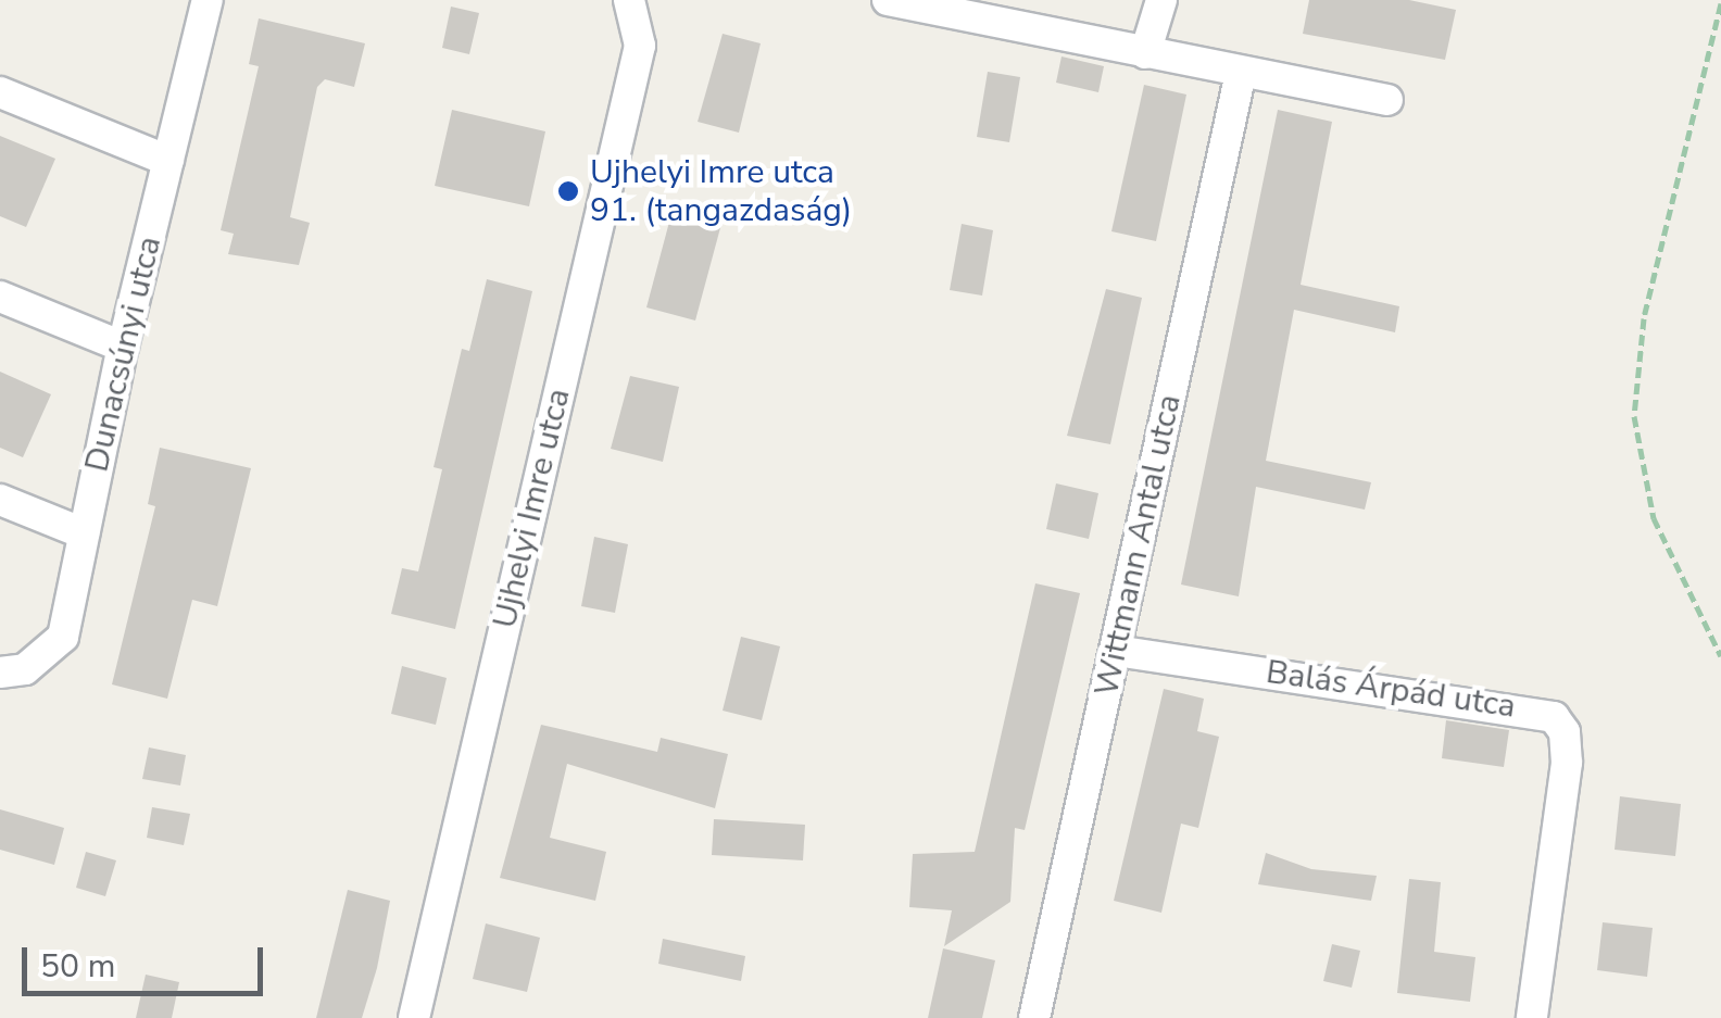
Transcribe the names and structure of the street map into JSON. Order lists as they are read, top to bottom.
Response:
{
  "streets": {
    "street": [
      "Dunacsúnyi utca",
      "Ujhelyi Imre utca",
      "Wittmann Antal utca",
      "Balás Árpád utca"
    ]
  },
  "crossings": [
    ["Wittmann Antal utca", "Balás Árpád utca"]
  ],
  "places": ["Ujhelyi Imre utca 91. (tangazdaság)"],
  "scale_bar": "50 m"
}
